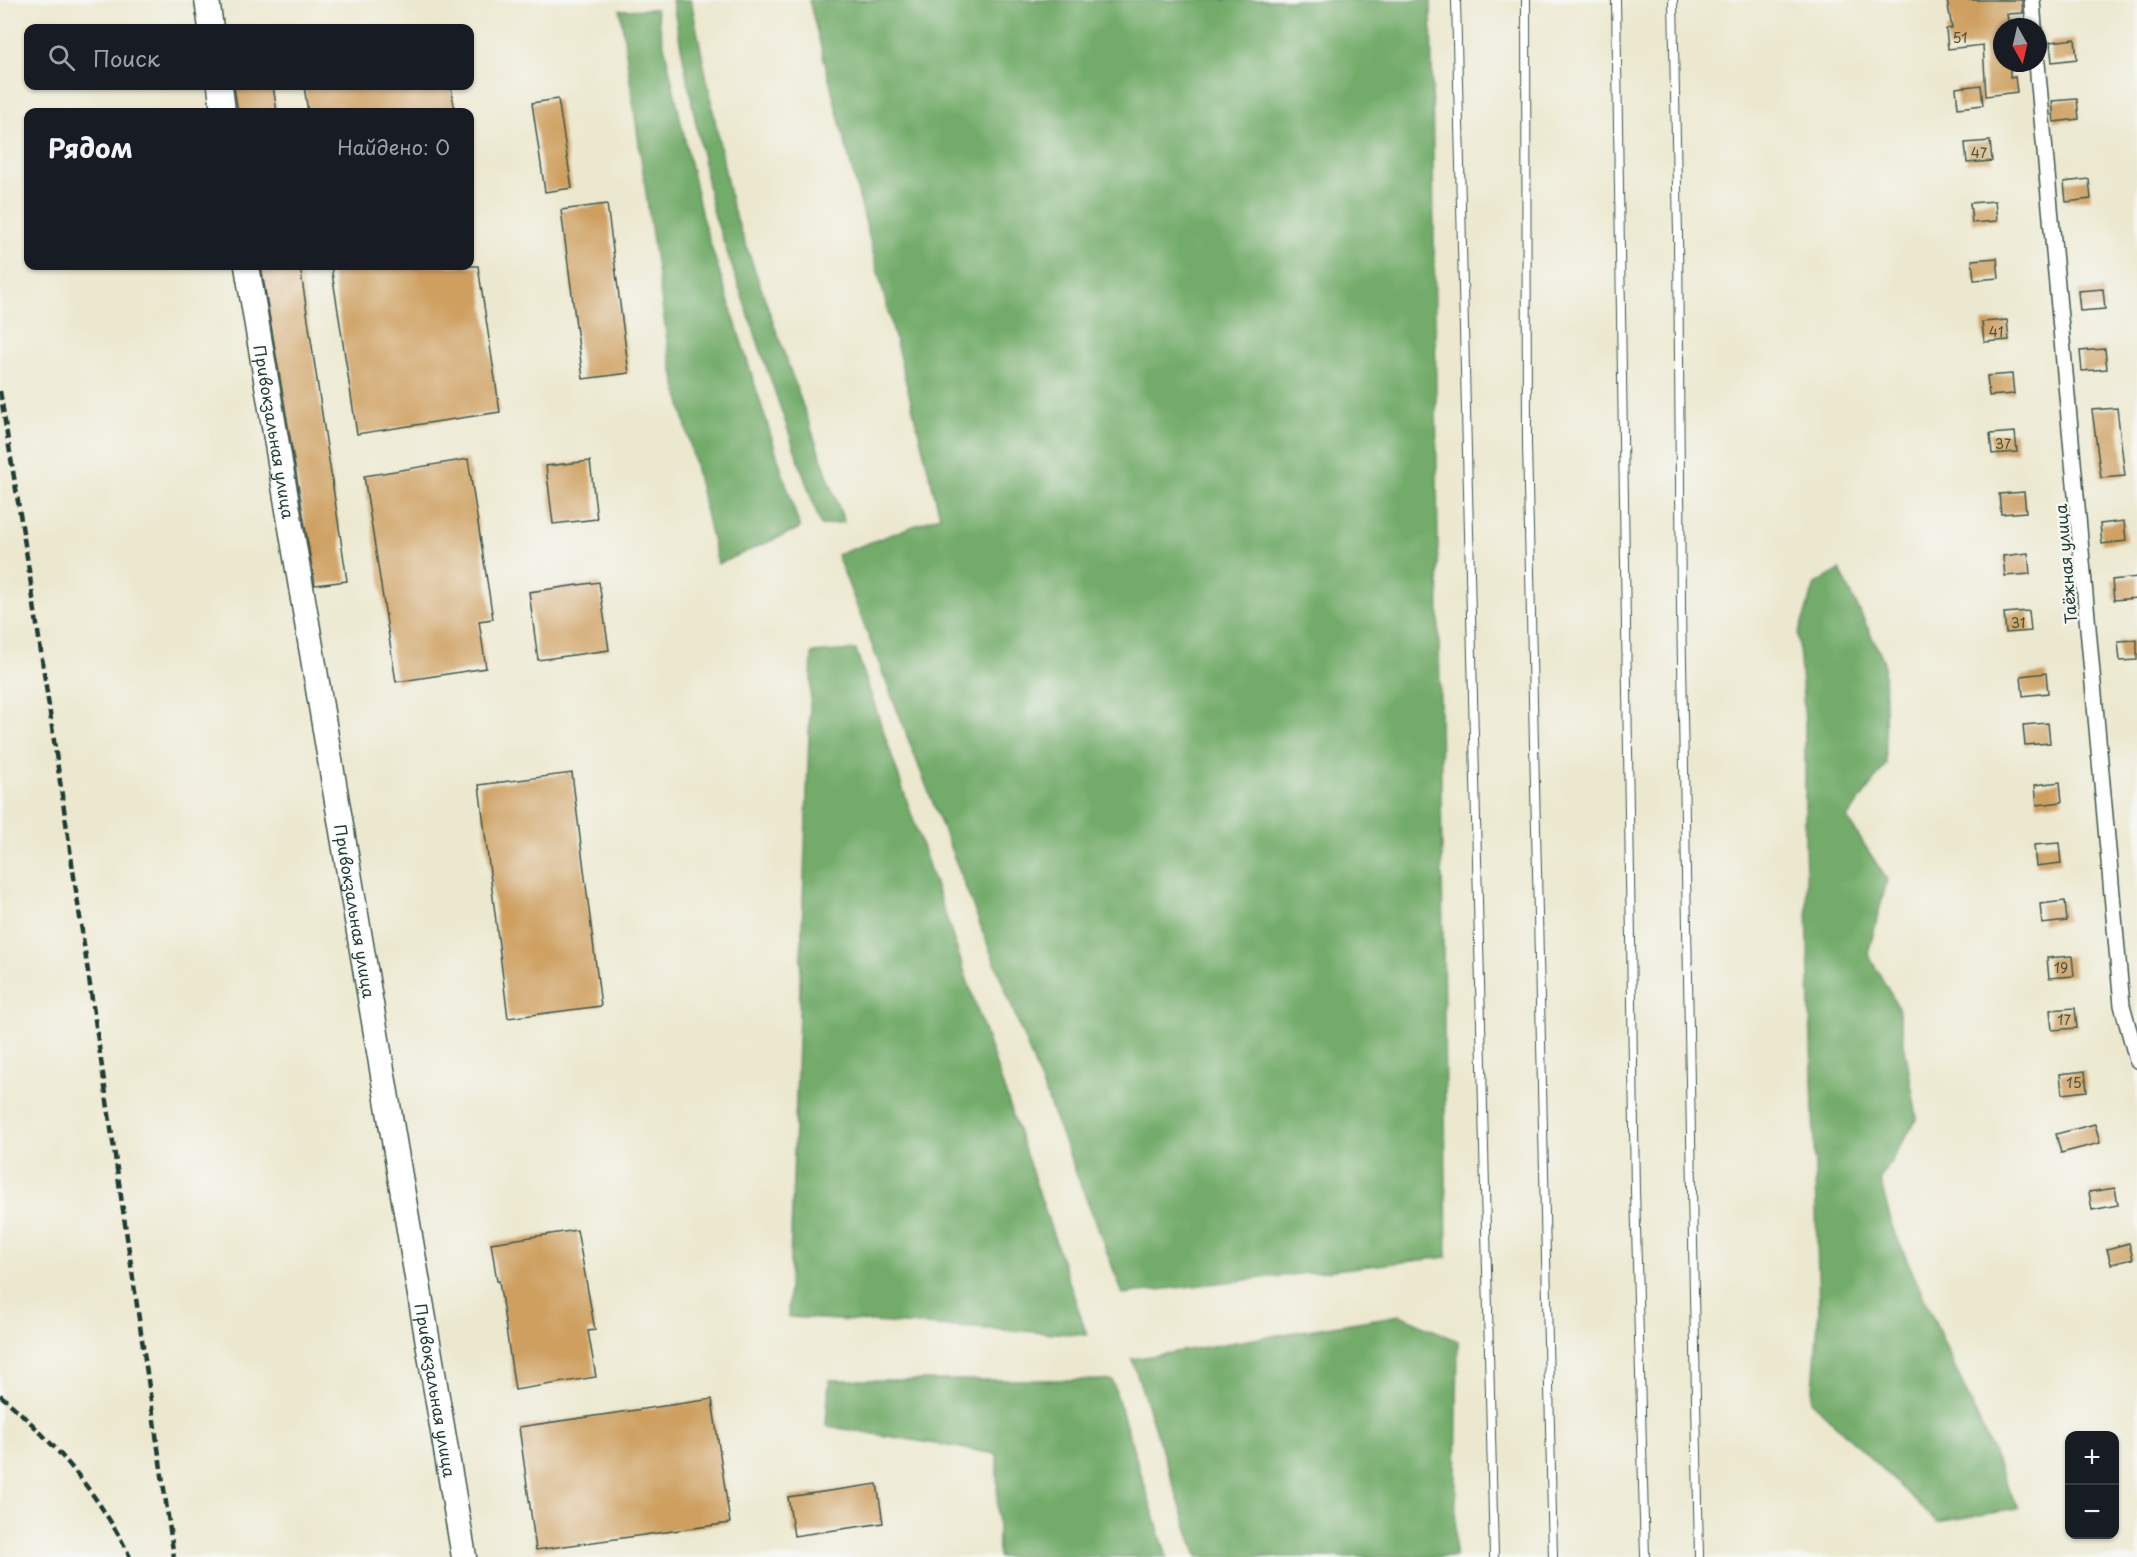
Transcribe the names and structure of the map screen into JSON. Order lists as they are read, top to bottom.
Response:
{
  "streets": {
    "main road": ["Привокзальная улица"],
    "street": ["Таёжная улица"]
  },
  "house_numbers": [
    "51",
    "47",
    "41",
    "37",
    "31",
    "19",
    "17",
    "15"
  ],
  "north": "bottom",
  "page": {
    "search": "Поиск",
    "heading": ["Рядом", "Найдено: 0"],
    "map_buttons": ["+", "−"]
  }
}
